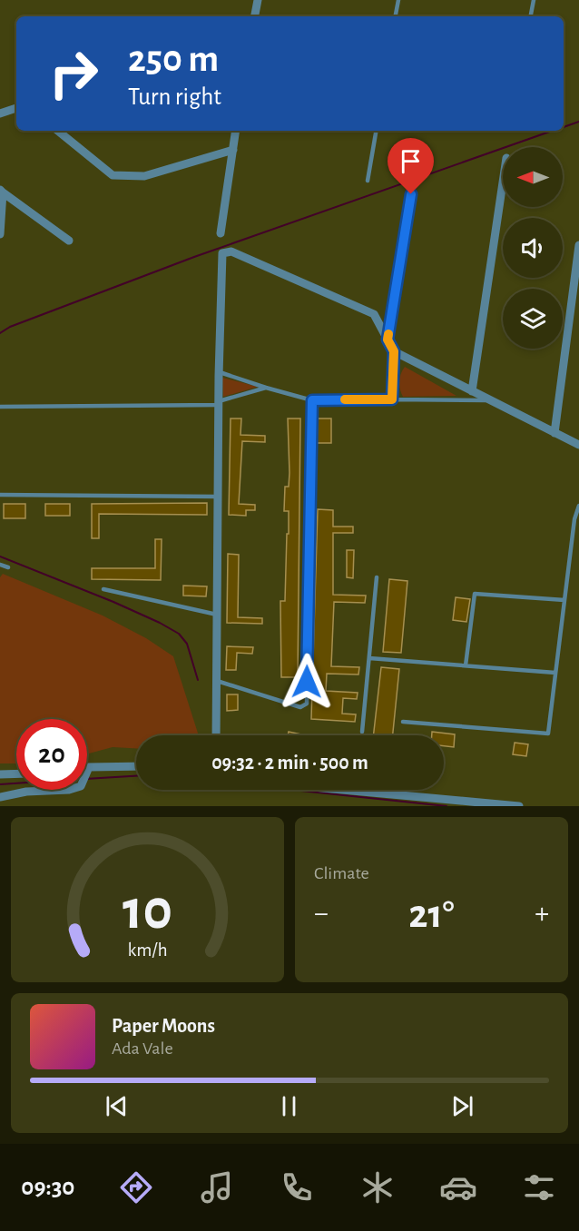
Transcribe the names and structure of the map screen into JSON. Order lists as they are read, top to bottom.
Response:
{
  "north": "left",
  "page": {
    "turn": ["250 m", "Turn right"],
    "limit": "20",
    "trip": "09:32 · 2 min · 500 m",
    "tile": "Climate",
    "heat": ["−", "21°", "+"],
    "song": ["Paper Moons", "Ada Vale"],
    "tabs": "09:30",
    "gauge": ["10", "km/h"]
  }
}
